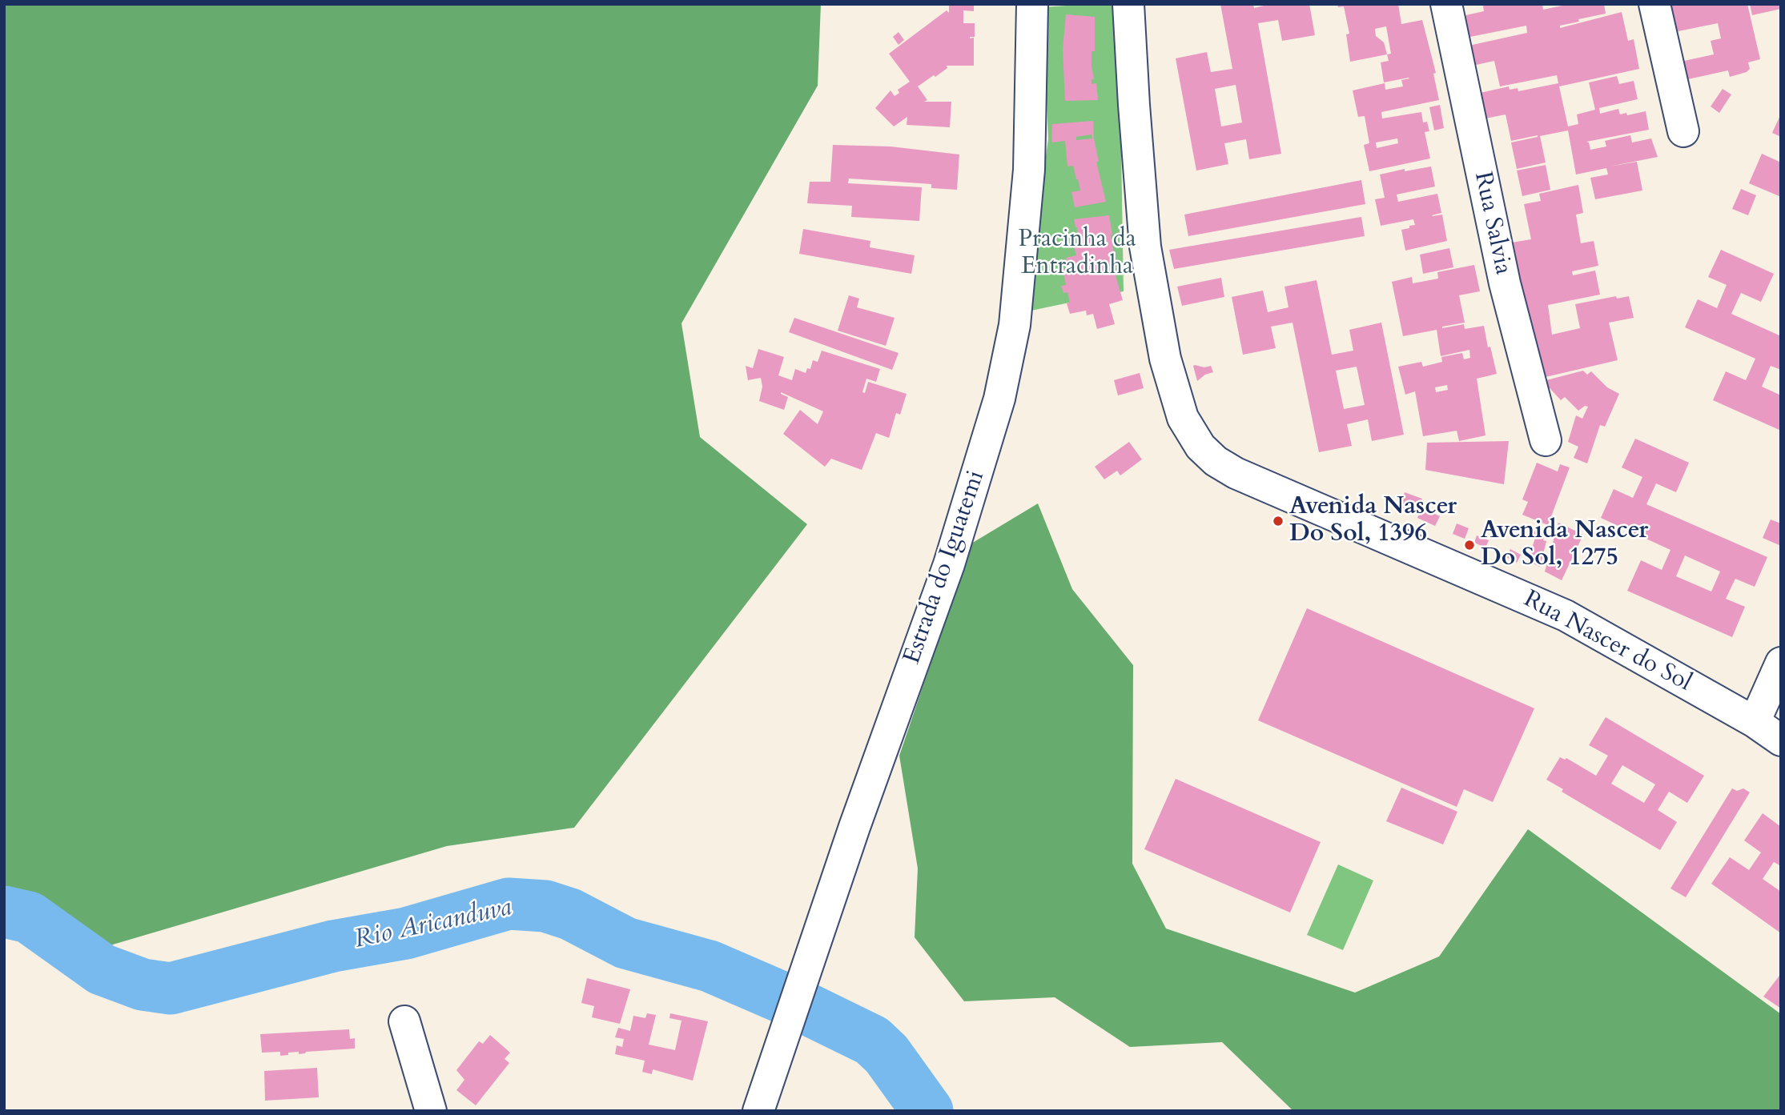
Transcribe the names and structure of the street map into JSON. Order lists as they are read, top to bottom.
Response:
{
  "streets": {
    "street": ["Rua Salvia", "Estrada do Iguatemi", "Rua Nascer do Sol"]
  },
  "water": ["Rio Aricanduva"],
  "parks": ["Pracinha da Entradinha"],
  "places": ["Avenida Nascer Do Sol, 1396", "Avenida Nascer Do Sol, 1275"]
}
